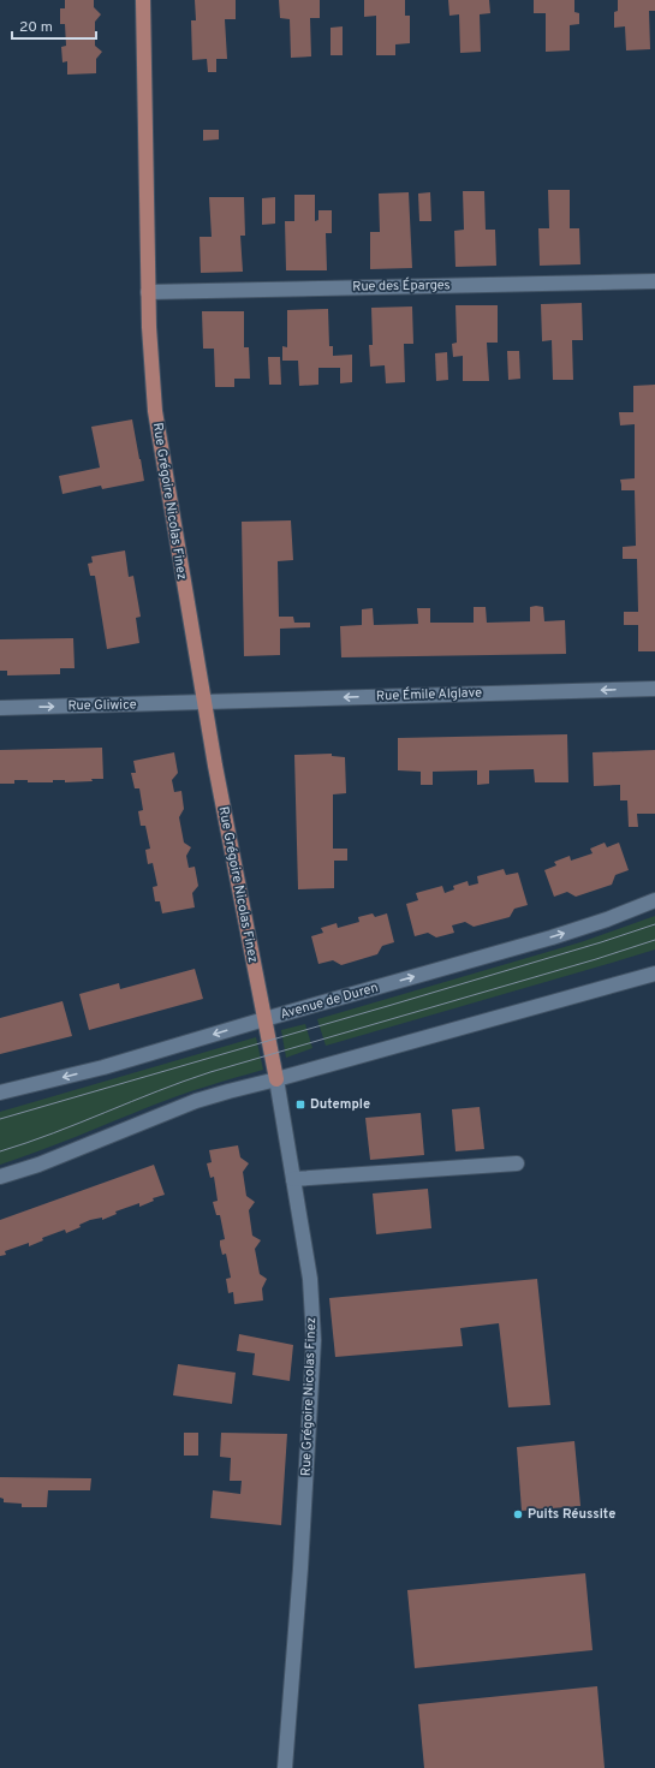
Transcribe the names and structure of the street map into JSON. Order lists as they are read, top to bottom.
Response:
{
  "streets": {
    "main road": ["Rue Grégoire Nicolas Finez"],
    "street": [
      "Rue des Éparges",
      "Rue Émile Alglave",
      "Rue Gliwice",
      "Avenue de Duren"
    ]
  },
  "crossings": [
    ["Rue des Éparges", "Rue Grégoire Nicolas Finez"],
    ["Rue Grégoire Nicolas Finez", "Rue Émile Alglave"],
    ["Rue Grégoire Nicolas Finez", "Rue Gliwice"],
    ["Rue Grégoire Nicolas Finez", "Avenue de Duren"],
    ["Rue Émile Alglave", "Rue Gliwice"]
  ],
  "one_way": ["Rue Émile Alglave", "Rue Gliwice"],
  "places": {
    "transit": ["Dutemple"],
    "other": ["Puits Réussite"]
  },
  "scale_bar": "20 m"
}
